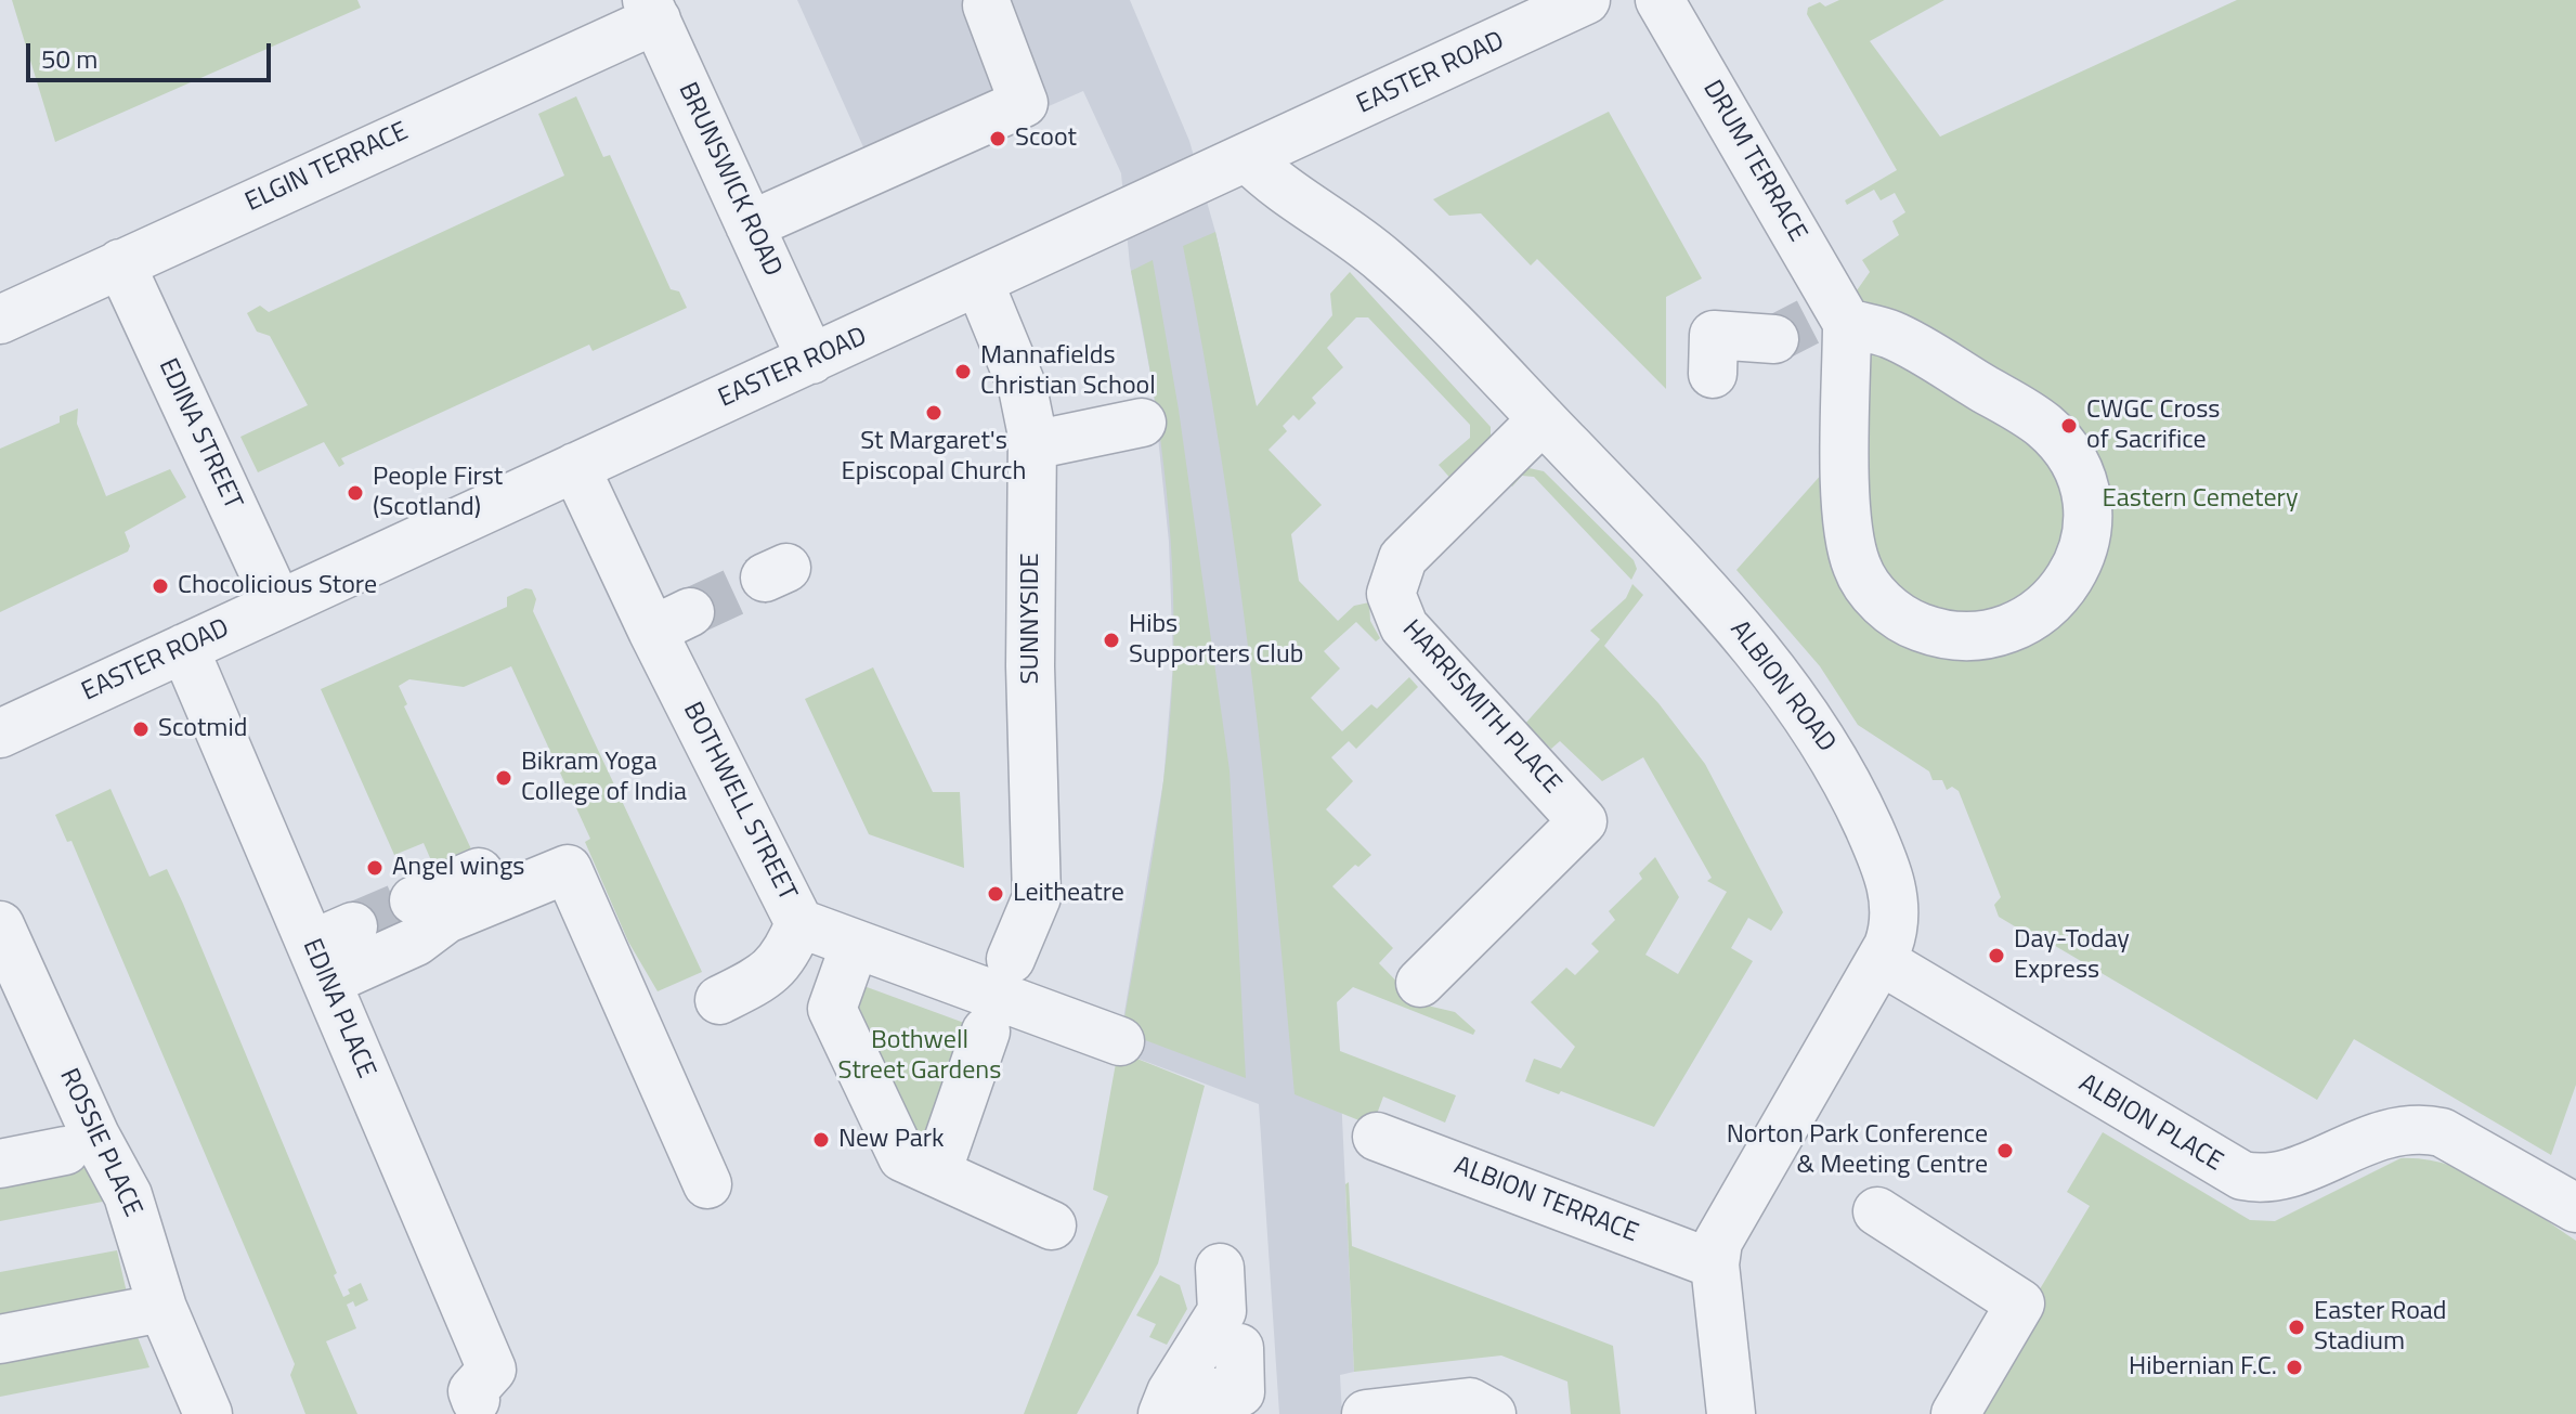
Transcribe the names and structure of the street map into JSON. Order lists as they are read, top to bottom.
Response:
{
  "streets": {
    "street": [
      "EASTER ROAD",
      "DRUM TERRACE",
      "ELGIN TERRACE",
      "BRUNSWICK ROAD",
      "EDINA STREET",
      "SUNNYSIDE",
      "ALBION ROAD",
      "HARRISMITH PLACE",
      "BOTHWELL STREET",
      "EDINA PLACE",
      "ALBION PLACE",
      "ROSSIE PLACE",
      "ALBION TERRACE"
    ]
  },
  "crossings": [
    ["EASTER ROAD", "BRUNSWICK ROAD"],
    ["EASTER ROAD", "EDINA STREET"],
    ["EASTER ROAD", "SUNNYSIDE"],
    ["EASTER ROAD", "ALBION ROAD"],
    ["EASTER ROAD", "BOTHWELL STREET"],
    ["EASTER ROAD", "EDINA PLACE"],
    ["ELGIN TERRACE", "BRUNSWICK ROAD"],
    ["ELGIN TERRACE", "EDINA STREET"],
    ["ALBION ROAD", "HARRISMITH PLACE"],
    ["ALBION ROAD", "ALBION PLACE"],
    ["ALBION ROAD", "ALBION TERRACE"]
  ],
  "parks": ["Eastern Cemetery", "Bothwell Street Gardens"],
  "places": [
    "Scoot",
    "Mannafields Christian School",
    "St Margaret's Episcopal Church",
    "CWGC Cross of Sacrifice",
    "People First (Scotland)",
    "Chocolicious Store",
    "Hibs Supporters Club",
    "Scotmid",
    "Bikram Yoga College of India",
    "Angel wings",
    "Leitheatre",
    "Day-Today Express",
    "New Park",
    "Norton Park Conference & Meeting Centre",
    "Easter Road Stadium",
    "Hibernian F.C."
  ],
  "scale_bar": "50 m"
}
